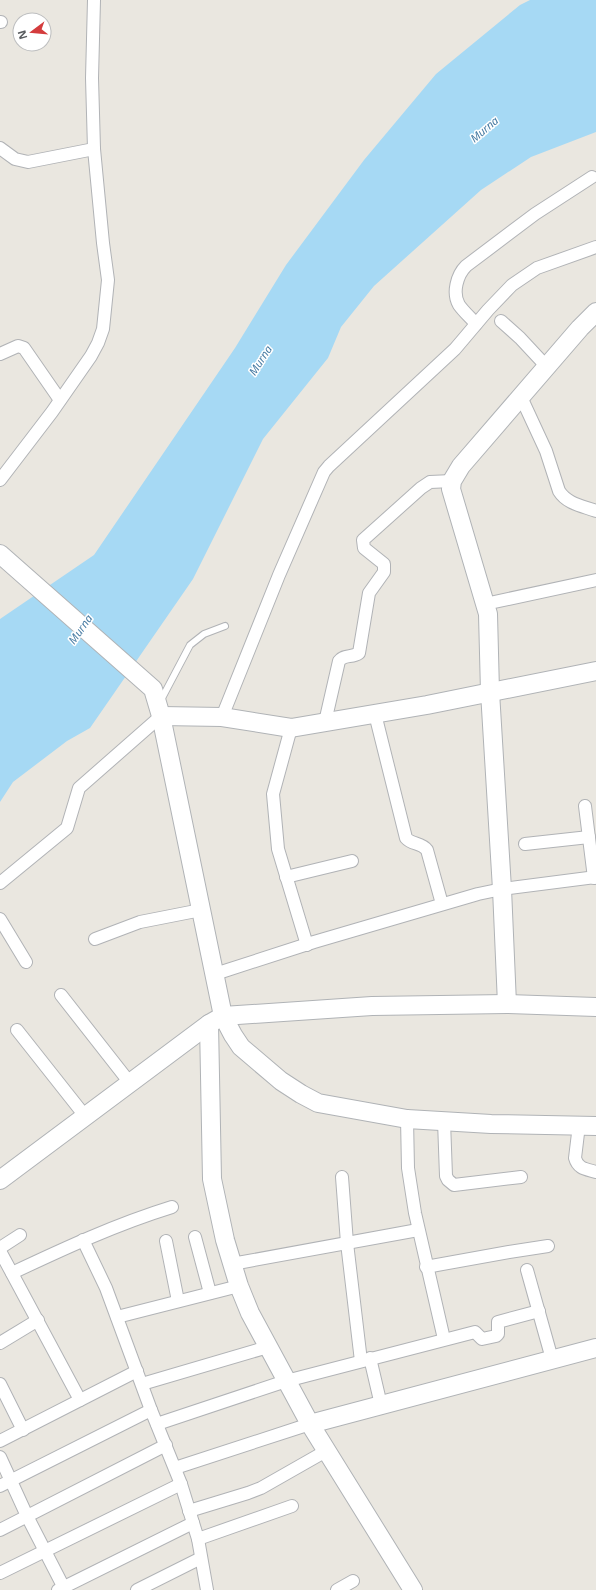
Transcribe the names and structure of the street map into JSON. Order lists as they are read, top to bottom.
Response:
{
  "water": ["Murna"],
  "north": "left"
}
